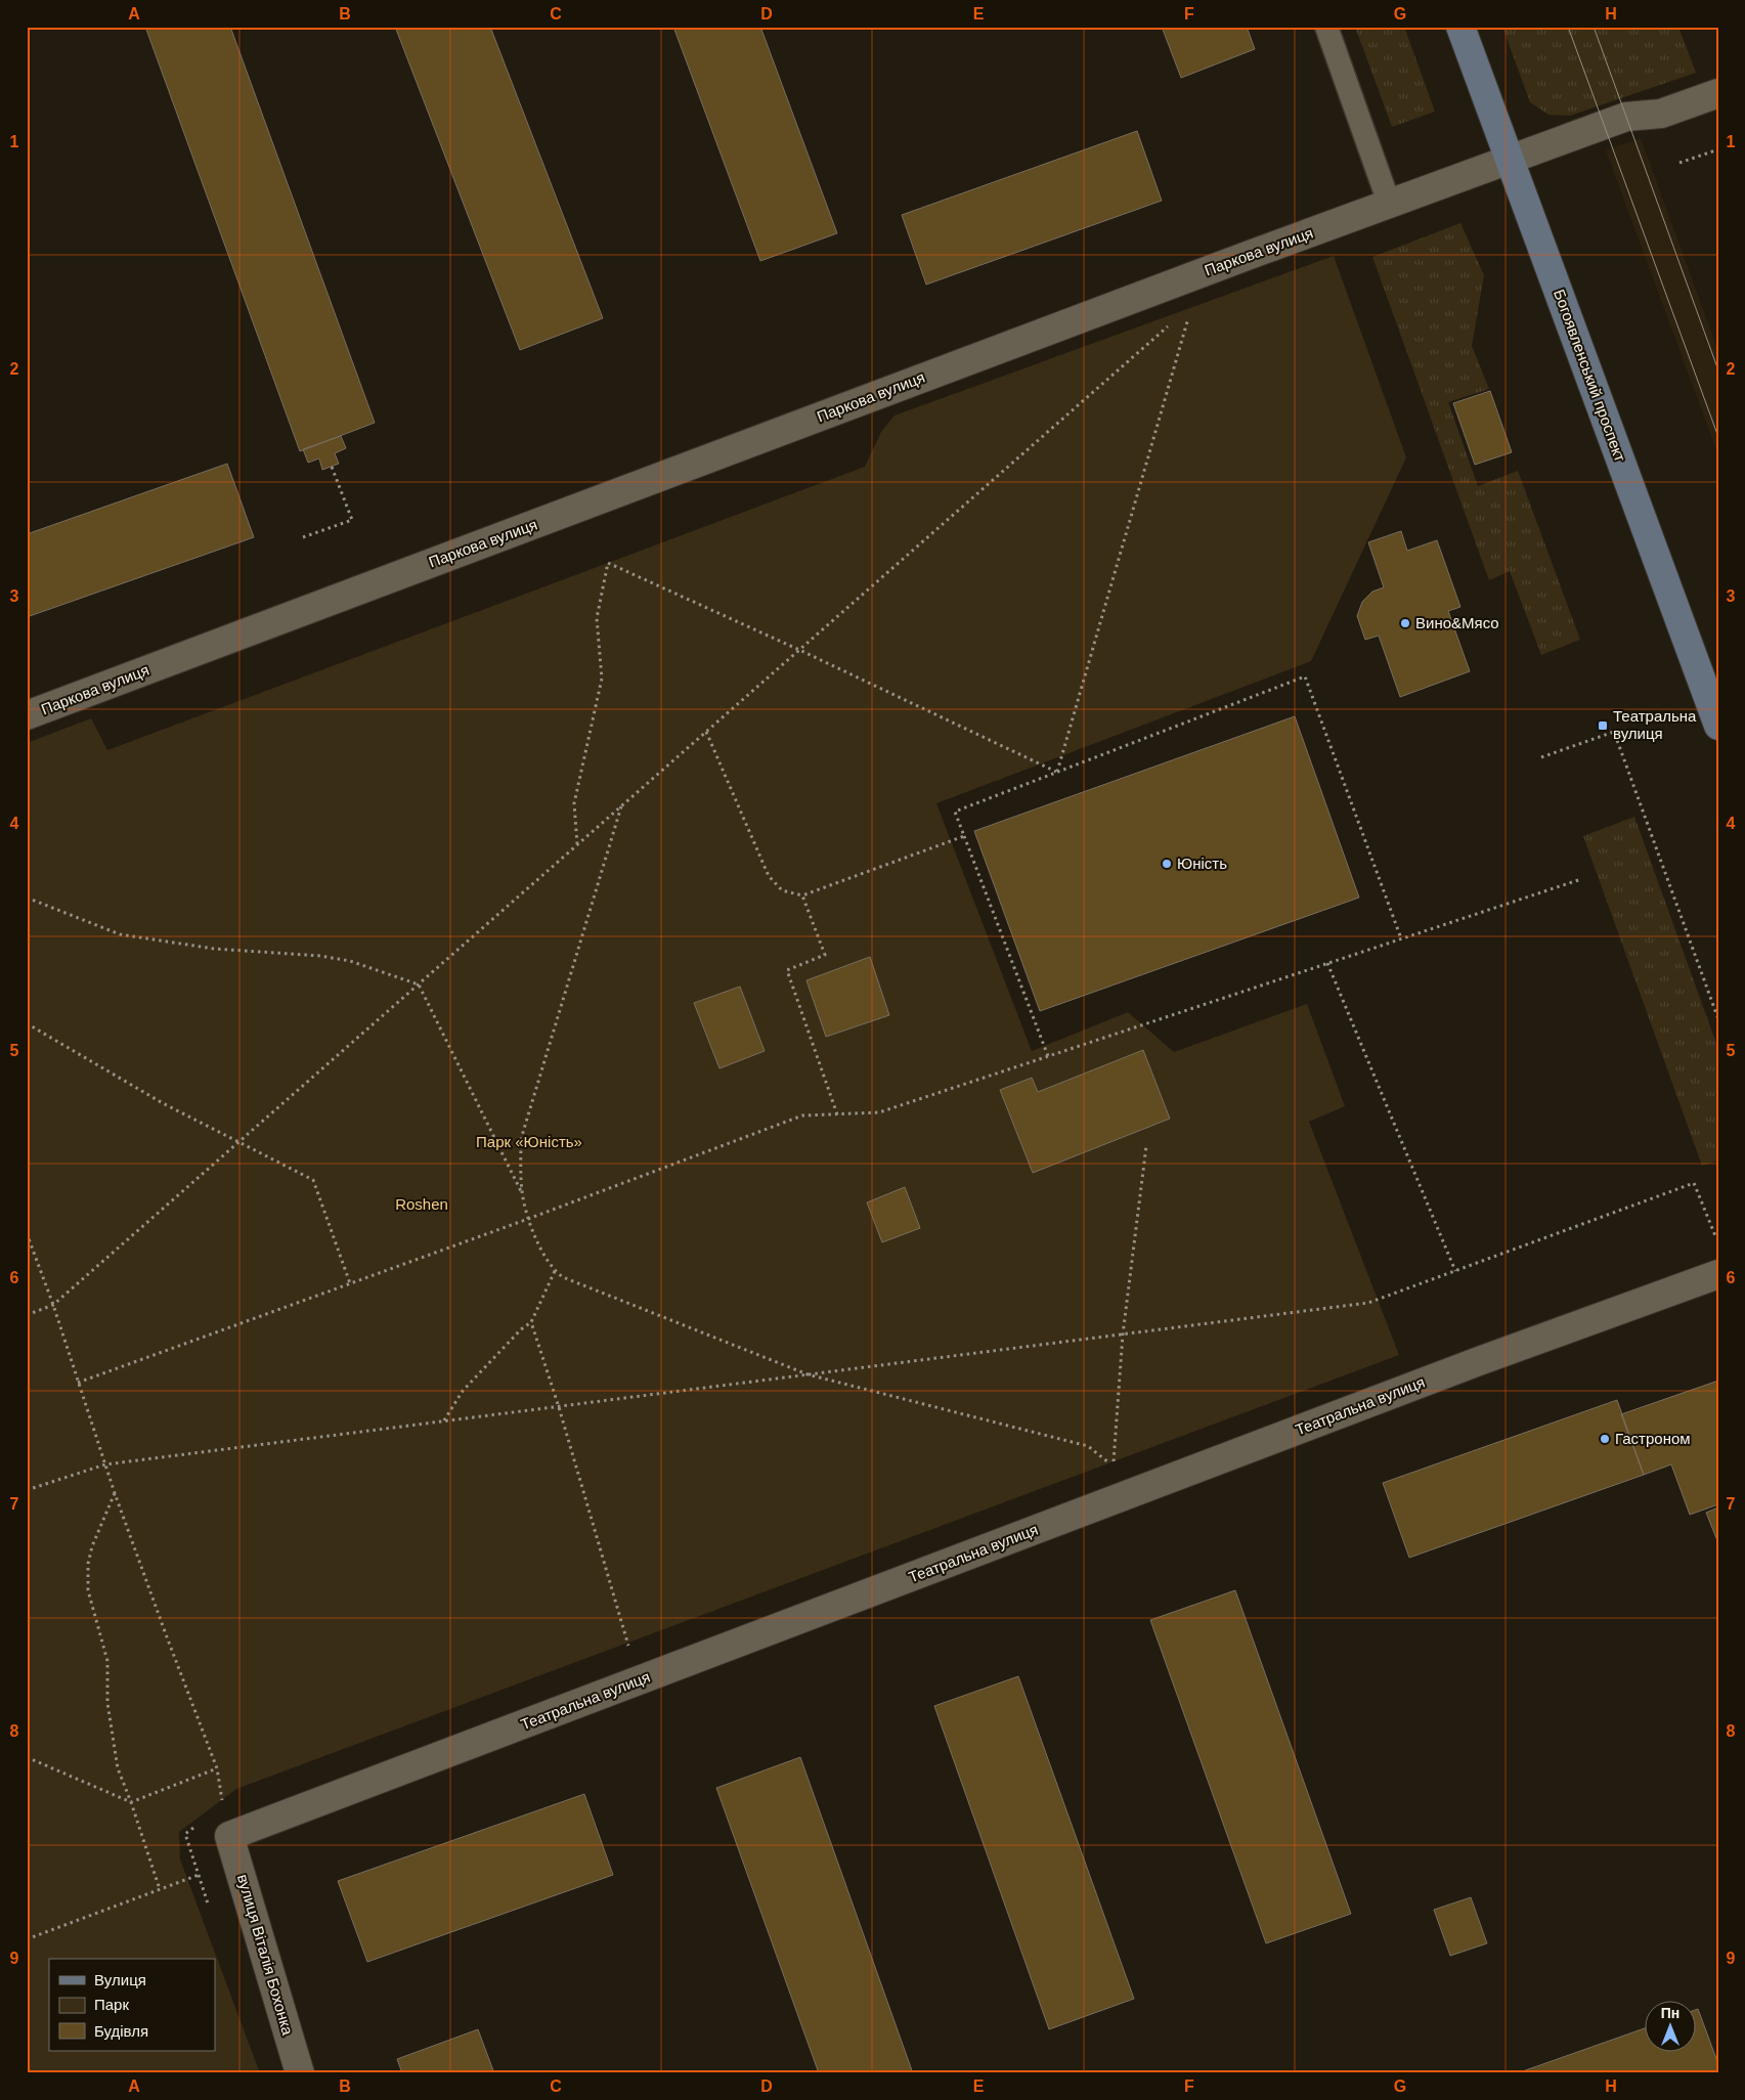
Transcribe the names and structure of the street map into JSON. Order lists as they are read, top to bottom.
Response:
{
  "streets": {
    "main road": ["Богоявленський проспект"],
    "street": ["Паркова вулиця", "Театральна вулиця", "вулиця Віталія Бохонка"]
  },
  "crossings": [
    ["Паркова вулиця", "Богоявленський проспект"],
    ["Театральна вулиця", "вулиця Віталія Бохонка"]
  ],
  "parks": ["Парк «Юність»", "Roshen"],
  "places": {
    "other": ["Вино&Мясо", "Юність", "Гастроном"],
    "transit": ["Театральна вулиця"]
  },
  "legend": ["Вулиця", "Парк", "Будівля"],
  "north": "top",
  "grid": {
    "columns": [
      "A",
      "B",
      "C",
      "D",
      "E",
      "F",
      "G",
      "H"
    ],
    "rows": [
      "1",
      "2",
      "3",
      "4",
      "5",
      "6",
      "7",
      "8",
      "9"
    ]
  }
}
